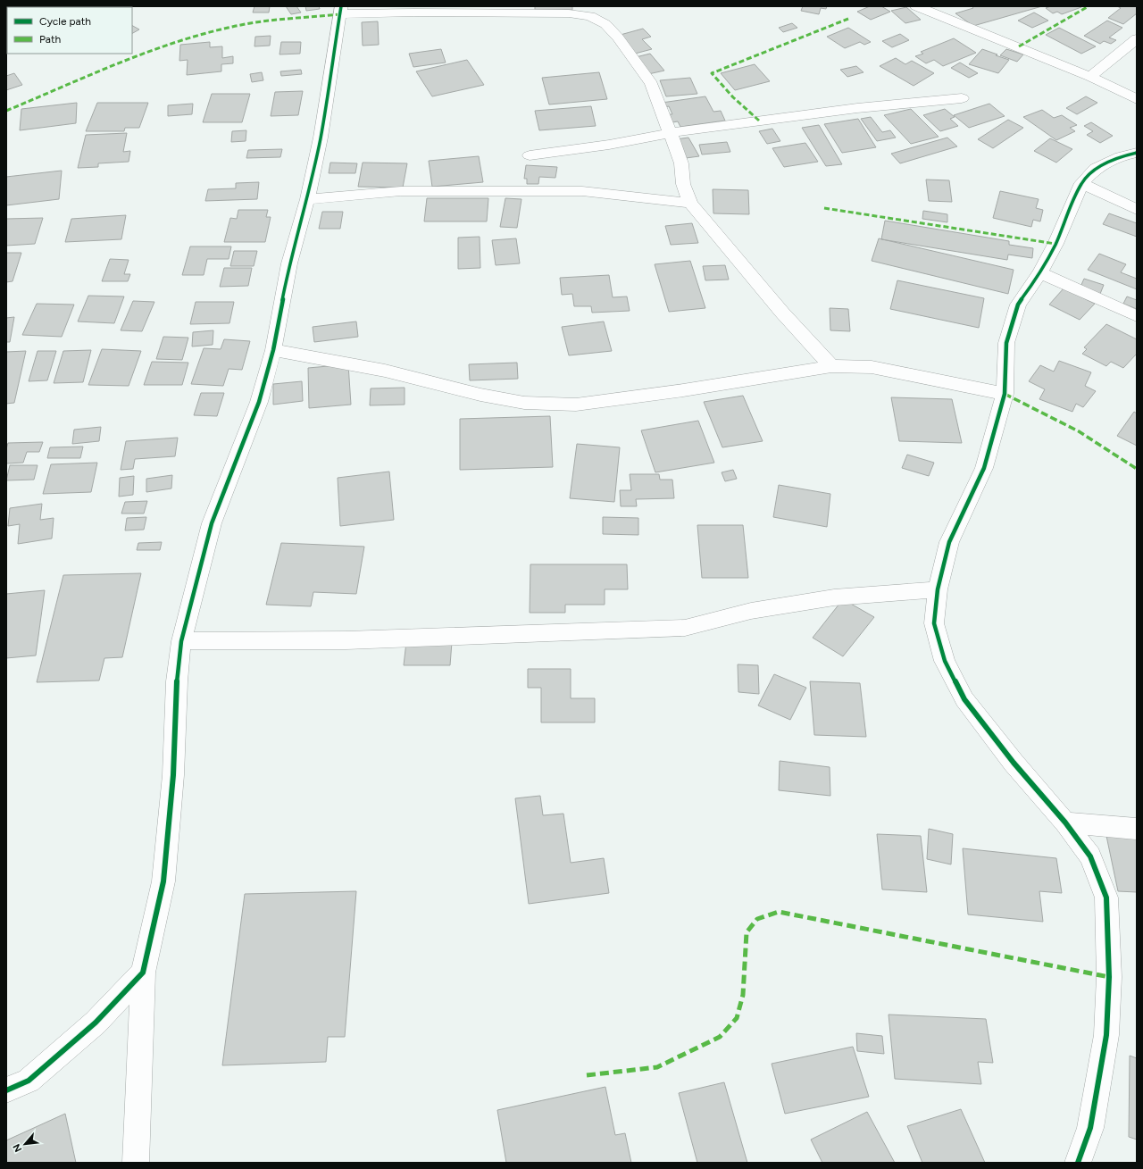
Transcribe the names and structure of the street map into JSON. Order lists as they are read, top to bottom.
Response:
{
  "legend": ["Cycle path", "Path"],
  "north": "bottom left"
}
